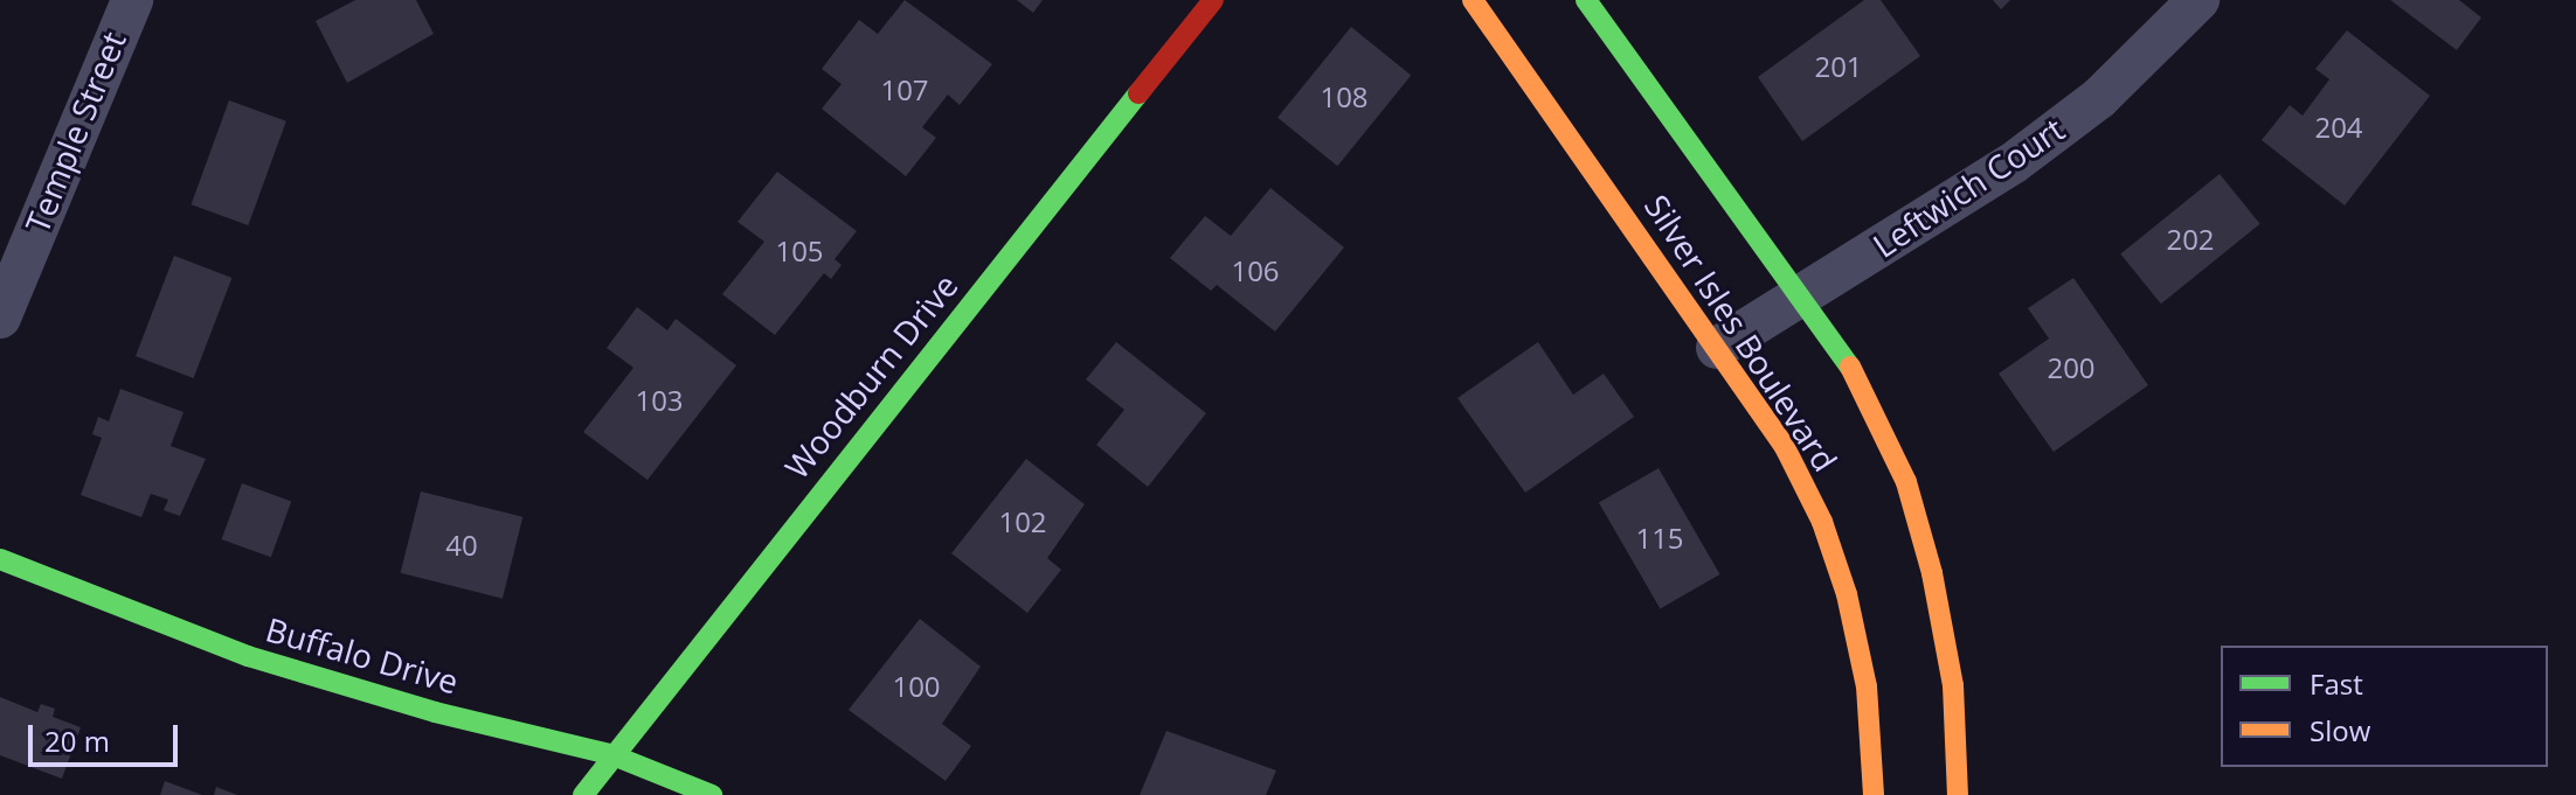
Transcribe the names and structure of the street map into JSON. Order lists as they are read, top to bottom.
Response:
{
  "streets": {
    "street": [
      "Temple Street",
      "Leftwich Court",
      "Silver Isles Boulevard",
      "Woodburn Drive",
      "Buffalo Drive"
    ]
  },
  "crossings": [
    ["Leftwich Court", "Silver Isles Boulevard"],
    ["Woodburn Drive", "Buffalo Drive"]
  ],
  "house_numbers": [
    "201",
    "107",
    "108",
    "204",
    "202",
    "105",
    "106",
    "200",
    "103",
    "102",
    "115",
    "40",
    "100"
  ],
  "legend": ["Fast", "Slow"],
  "scale_bar": "20 m"
}
